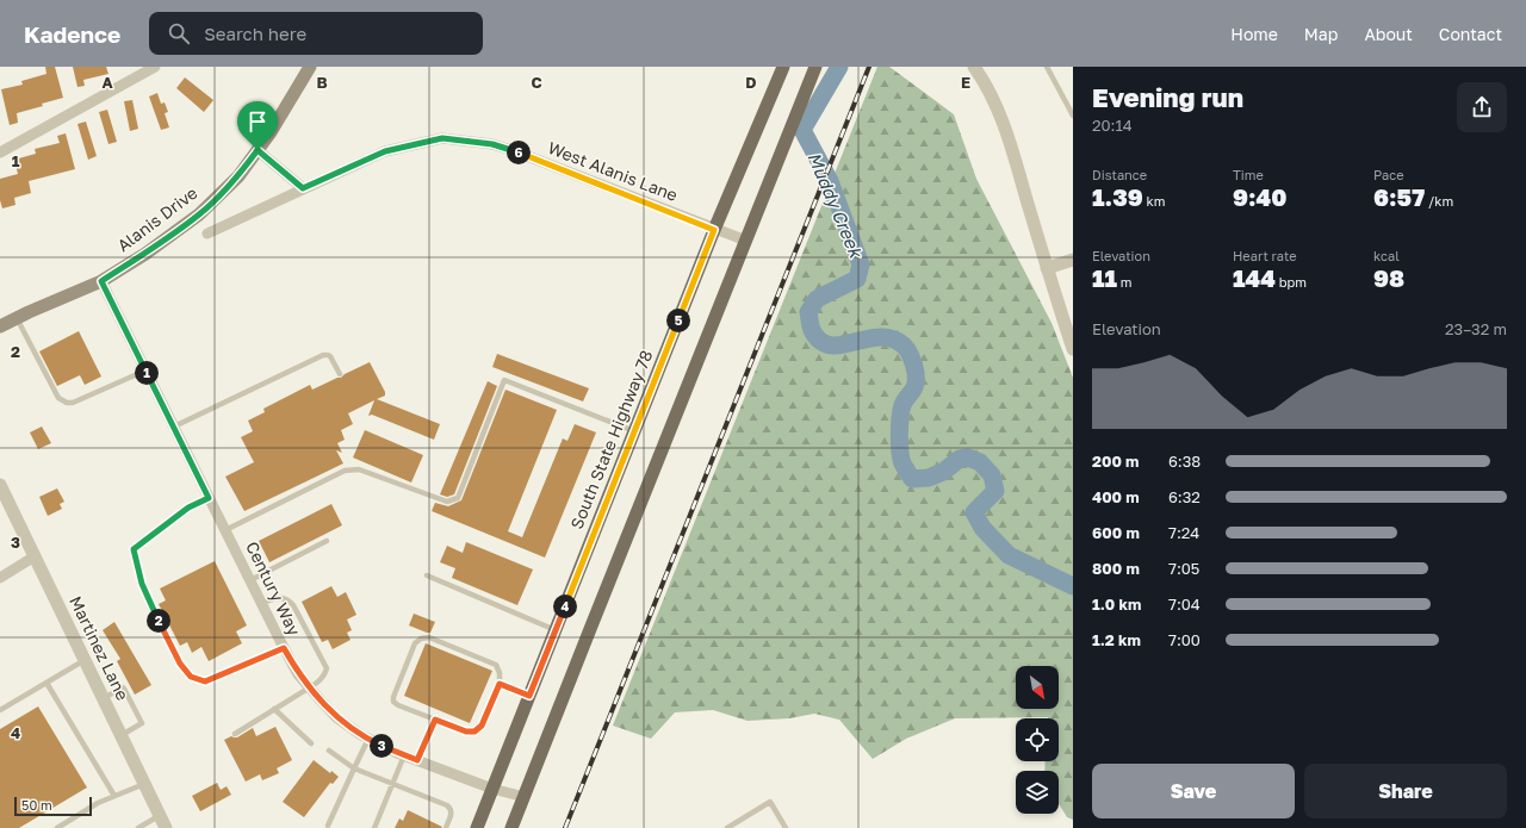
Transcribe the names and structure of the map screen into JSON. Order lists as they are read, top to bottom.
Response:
{
  "streets": {
    "main road": ["Alanis Drive", "South State Highway 78"],
    "street": ["West Alanis Lane", "Century Way", "Martinez Lane"]
  },
  "crossings": [
    ["West Alanis Lane", "South State Highway 78"],
    ["Alanis Drive", "Century Way"],
    ["South State Highway 78", "Century Way"]
  ],
  "water": ["Muddy Creek"],
  "scale_bar": "50 m",
  "north": "bottom right",
  "page": {
    "header": "Kadence",
    "search": "Search here",
    "nav": [
      "Home",
      "Map",
      "About",
      "Contact"
    ],
    "heading": ["Evening run", "20:14"],
    "pins": [
      "6",
      "5",
      "1",
      "4",
      "2",
      "3"
    ],
    "stats": [
      ["Distance", "1.39 km"],
      ["Time", "9:40"],
      ["Pace", "6:57 /km"],
      ["Elevation", "11 m"],
      ["Heart rate", "144 bpm"],
      ["kcal", "98"]
    ],
    "chart": ["Elevation", "23–32 m"],
    "list": [
      {
        "name": "200 m",
        "note": "6:38"
      },
      {
        "name": "400 m",
        "note": "6:32"
      },
      {
        "name": "600 m",
        "note": "7:24"
      },
      {
        "name": "800 m",
        "note": "7:05"
      },
      {
        "name": "1.0 km",
        "note": "7:04"
      },
      {
        "name": "1.2 km",
        "note": "7:00"
      }
    ],
    "buttons": ["Save", "Share"],
    "scale": "50 m"
  },
  "grid": {
    "columns": [
      "A",
      "B",
      "C",
      "D",
      "E"
    ],
    "rows": [
      "1",
      "2",
      "3",
      "4"
    ]
  }
}
